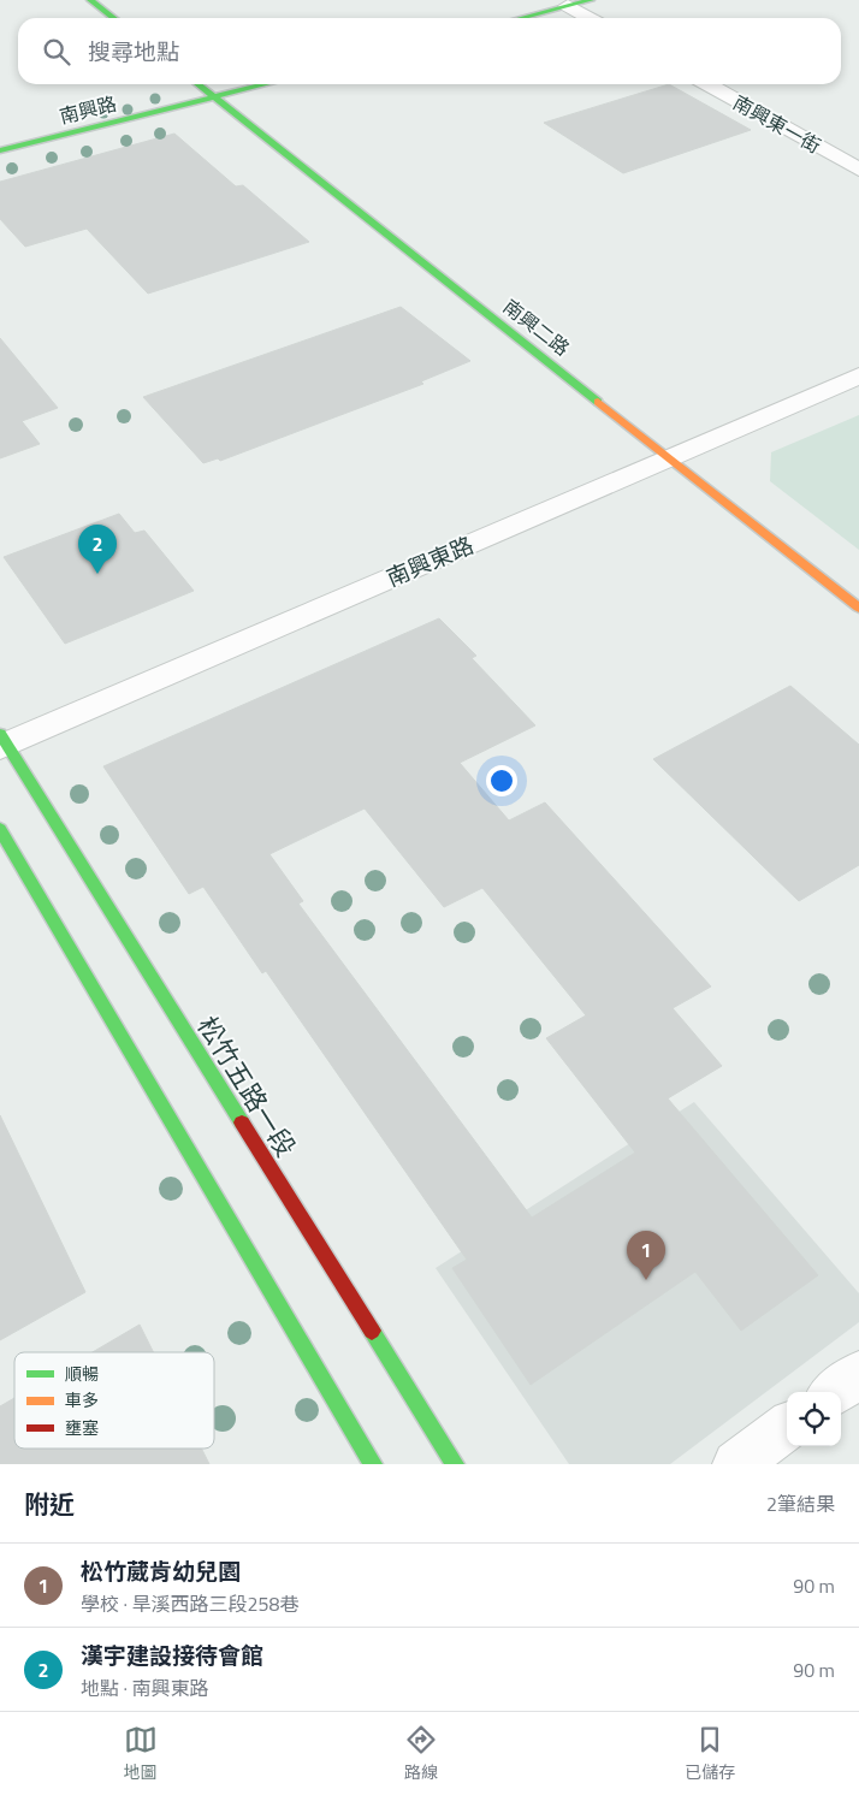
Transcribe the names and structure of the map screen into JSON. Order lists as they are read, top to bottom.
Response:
{
  "streets": {
    "street": [
      "南興路",
      "南興東一街",
      "南興二路",
      "南興東路",
      "松竹五路一段"
    ]
  },
  "crossings": [
    ["南興路", "南興二路"],
    ["南興二路", "南興東路"],
    ["南興東路", "松竹五路一段"]
  ],
  "legend": ["順暢", "車多", "壅塞"],
  "page": {
    "search": "搜尋地點",
    "pins": ["2", "1"],
    "heading": ["附近", "2筆結果"],
    "list": [
      {
        "mark": "1",
        "name": "松竹葳肯幼兒園",
        "note": "學校 · 旱溪西路三段258巷",
        "value": "90 m"
      },
      {
        "mark": "2",
        "name": "漢宇建設接待會館",
        "note": "地點 · 南興東路",
        "value": "90 m"
      }
    ],
    "nav": ["地圖", "路線", "已儲存"]
  }
}
